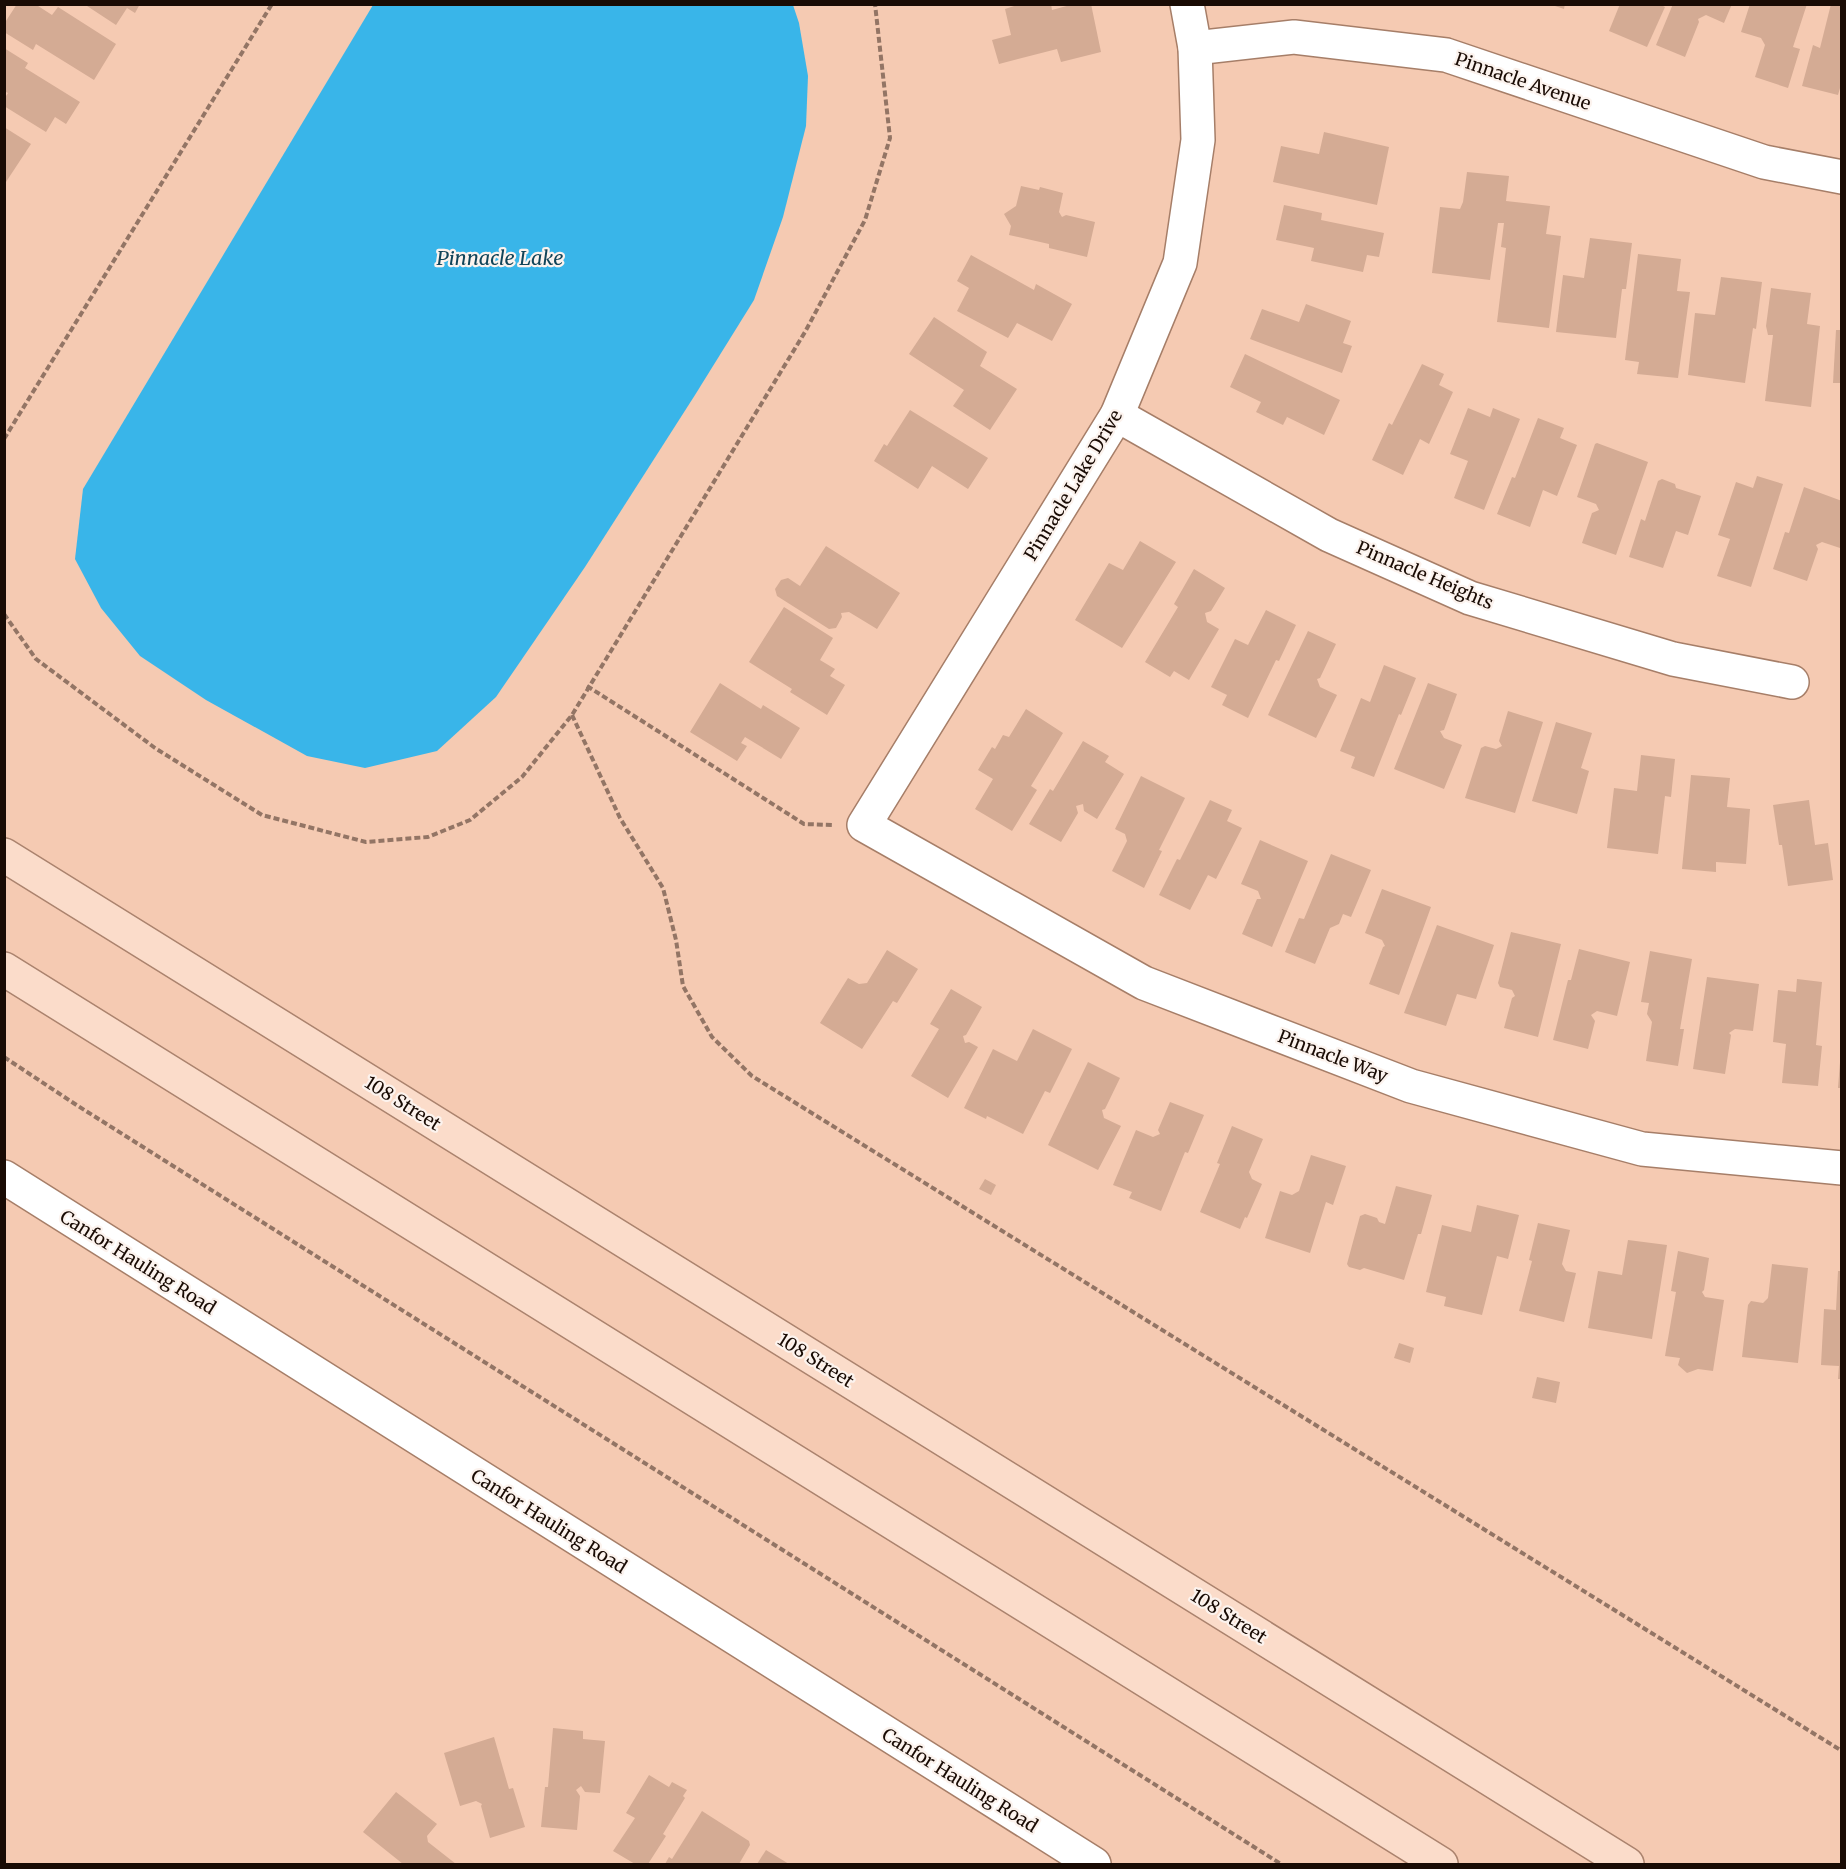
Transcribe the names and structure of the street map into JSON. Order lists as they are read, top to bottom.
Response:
{
  "streets": {
    "main road": ["108 Street"],
    "street": [
      "Pinnacle Avenue",
      "Pinnacle Lake Drive",
      "Pinnacle Heights",
      "Pinnacle Way",
      "Canfor Hauling Road"
    ]
  },
  "crossings": [
    ["Pinnacle Avenue", "Pinnacle Lake Drive"],
    ["Pinnacle Lake Drive", "Pinnacle Heights"],
    ["Pinnacle Lake Drive", "Pinnacle Way"]
  ],
  "water": ["Pinnacle Lake"]
}
